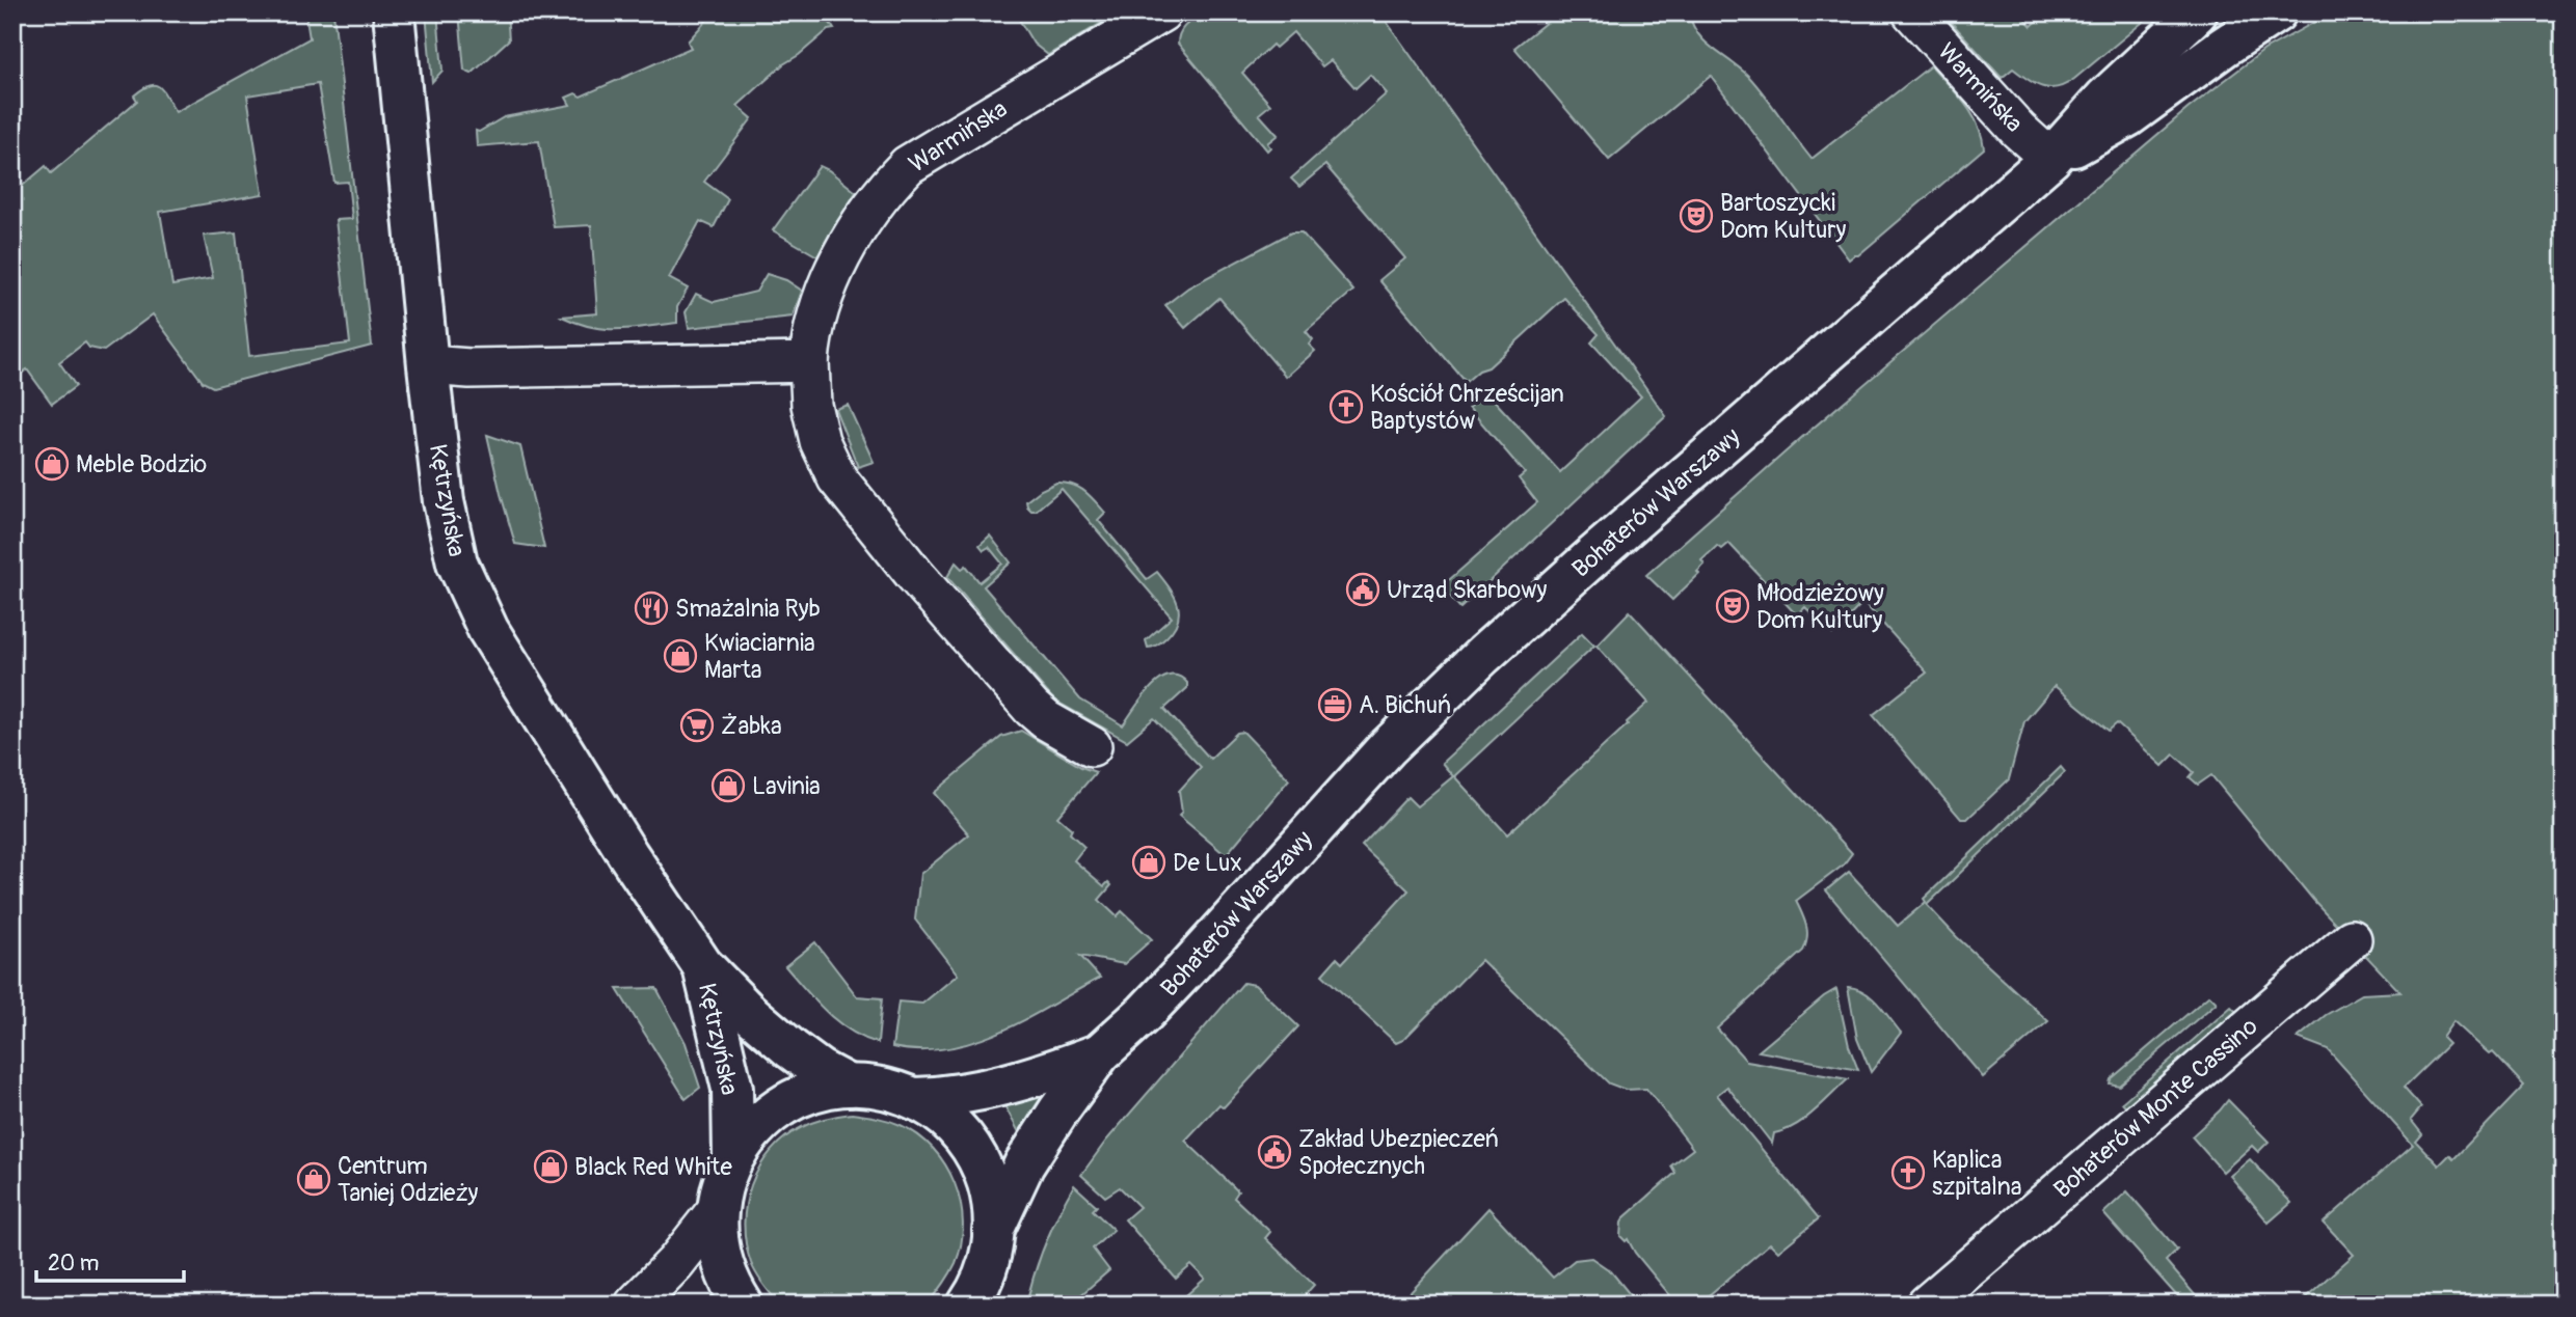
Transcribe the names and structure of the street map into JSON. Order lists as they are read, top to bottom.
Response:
{
  "streets": {
    "street": [
      "Warmińska",
      "Kętrzyńska",
      "Bohaterów Warszawy",
      "Bohaterów Monte Cassino"
    ]
  },
  "crossings": [
    ["Warmińska", "Bohaterów Warszawy"]
  ],
  "places": {
    "theatre": ["Bartoszycki Dom Kultury", "Młodzieżowy Dom Kultury"],
    "church": ["Kościół Chrześcijan Baptystów", "Kaplica szpitalna"],
    "shop": [
      "Meble Bodzio",
      "Kwiaciarnia Marta",
      "Lavinia",
      "De Lux",
      "Black Red White",
      "Centrum Taniej Odzieży"
    ],
    "public building": ["Urząd Skarbowy", "Zakład Ubezpieczeń Społecznych"],
    "restaurant": ["Smażalnia Ryb"],
    "office": ["A. Bichuń"],
    "supermarket": ["Żabka"]
  },
  "scale_bar": "20 m"
}
